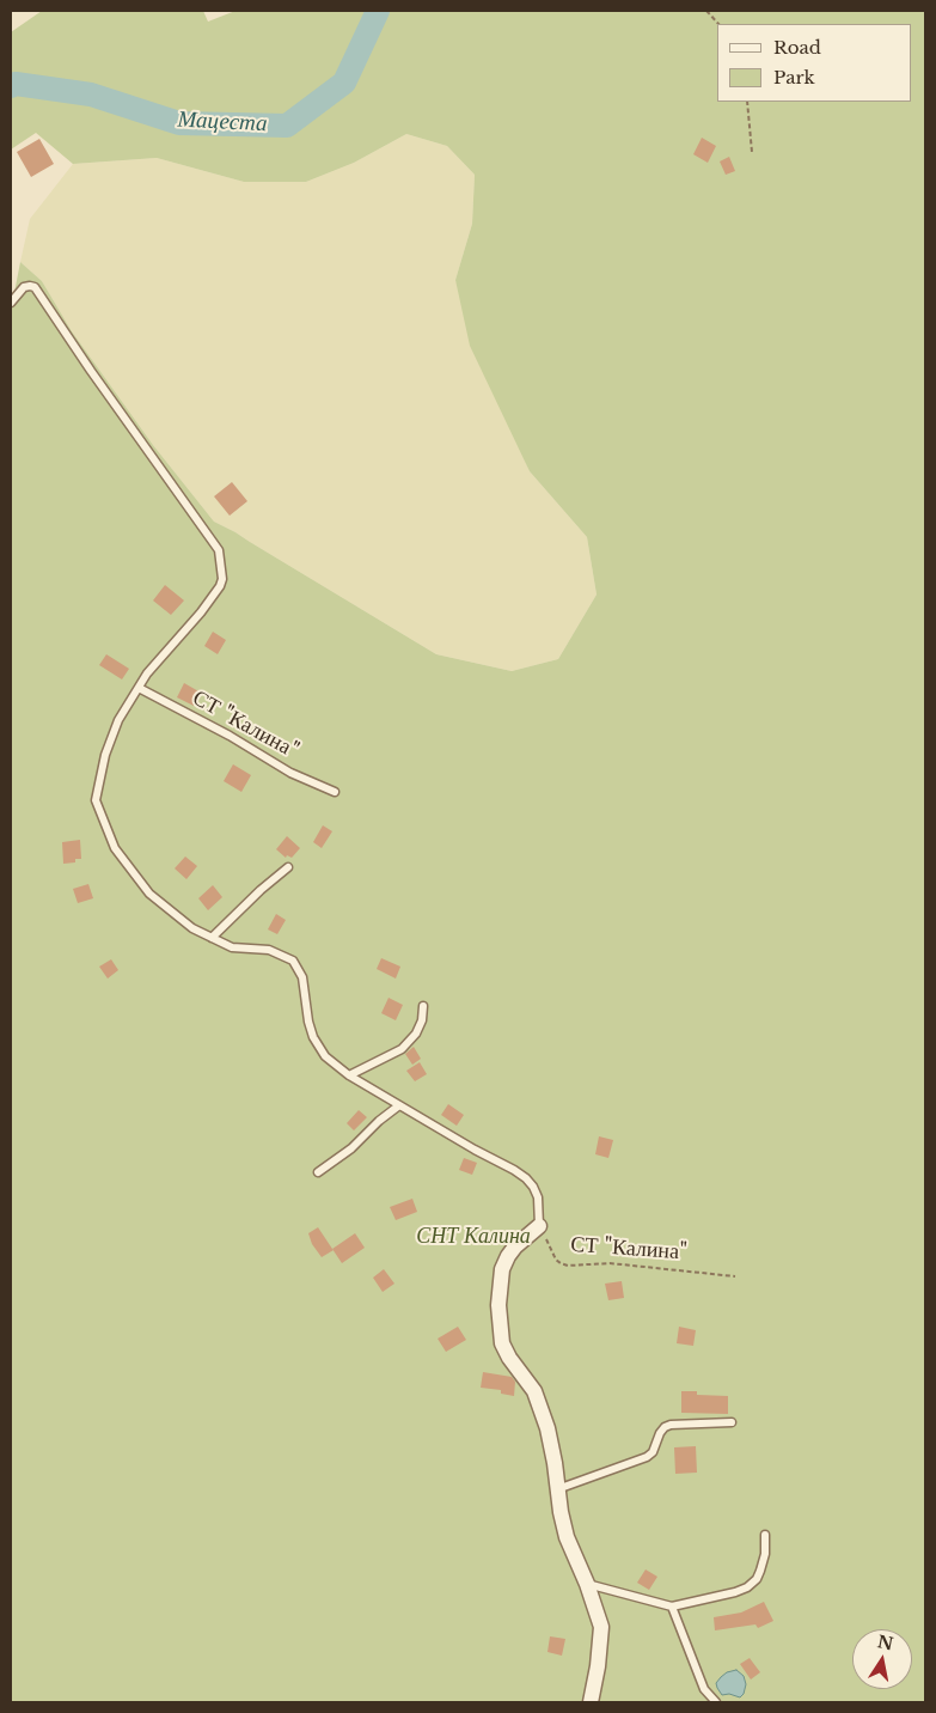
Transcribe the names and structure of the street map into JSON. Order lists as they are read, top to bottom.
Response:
{
  "streets": {
    "lane": ["СТ \"Калина\""]
  },
  "water": ["Мацеста"],
  "parks": ["СНТ Калина"],
  "legend": ["Road", "Park"],
  "north": "top"
}
